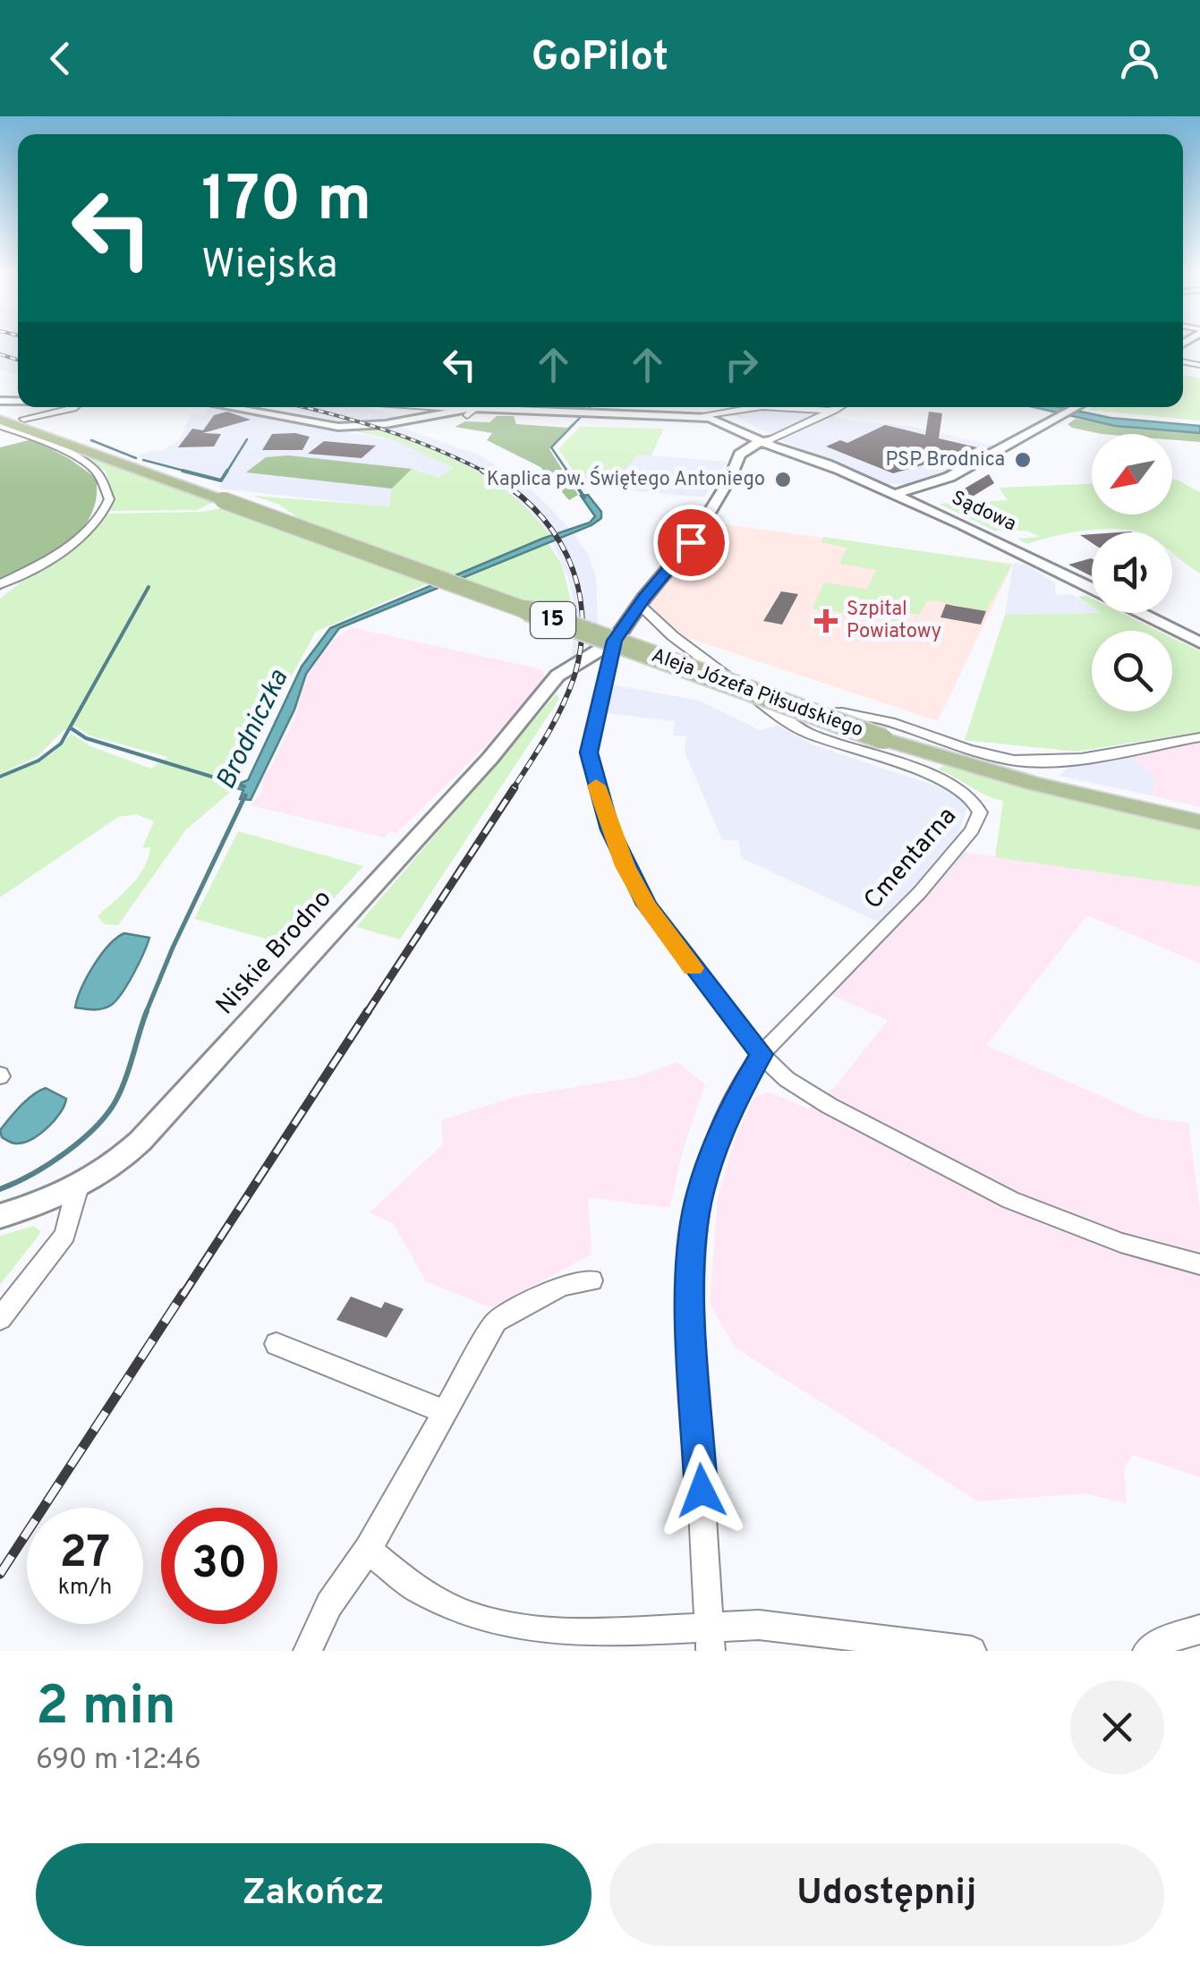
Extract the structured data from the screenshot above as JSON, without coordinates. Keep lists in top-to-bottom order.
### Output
{
  "streets": {
    "main road": ["15", "Aleja Józefa Piłsudskiego"],
    "street": ["Sądowa", "Cmentarna", "Niskie Brodno"]
  },
  "water": ["Brodniczka"],
  "places": {
    "other": ["PSP Brodnica", "Kaplica pw. Świętego Antoniego"],
    "health": ["Szpital Powiatowy"]
  },
  "north": "bottom left",
  "page": {
    "header": "GoPilot",
    "turn": ["170 m", "Wiejska"],
    "speed": "27 km/h",
    "limit": "30",
    "heading": ["2 min", "690 m · 12:46"],
    "buttons": ["Zakończ", "Udostępnij"]
  }
}
